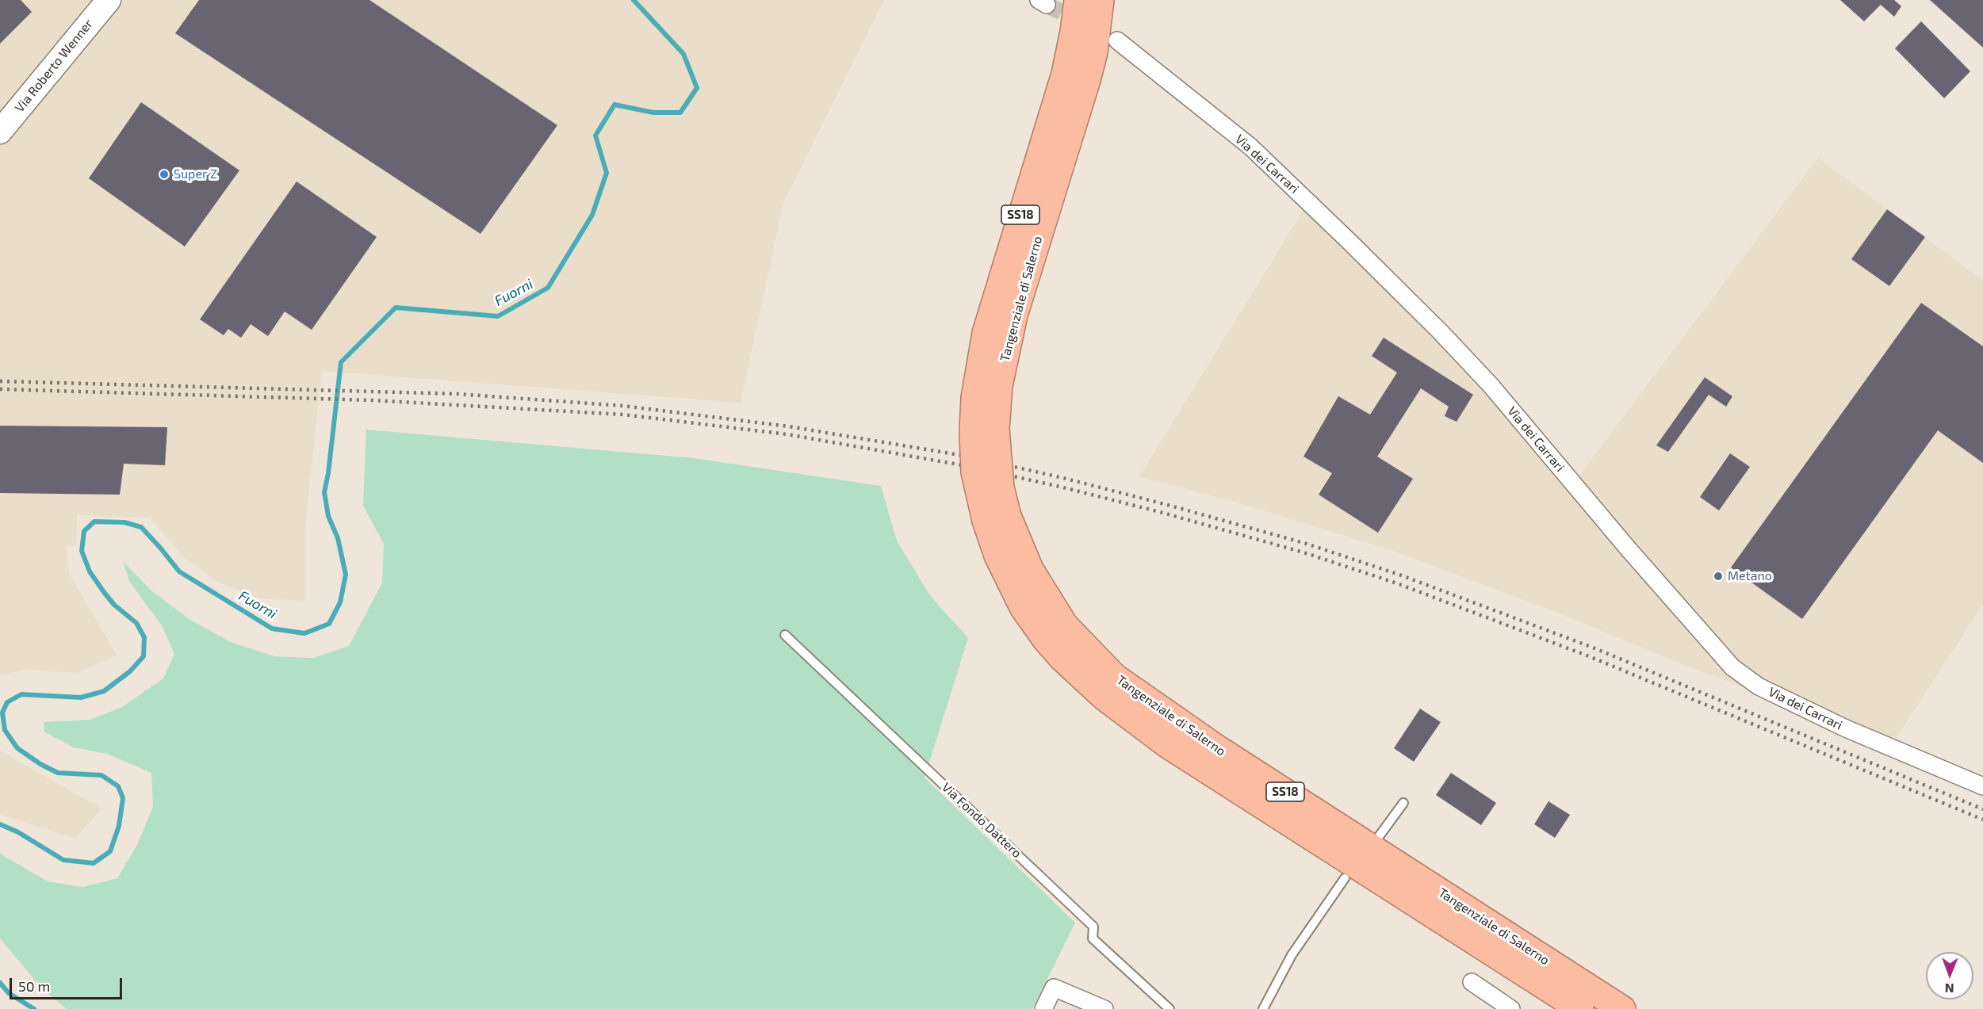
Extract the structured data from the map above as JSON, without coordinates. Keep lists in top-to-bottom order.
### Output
{
  "streets": {
    "highway": ["SS18", "Tangenziale di Salerno"],
    "main road": ["Via Roberto Wenner"],
    "street": ["Via dei Carrari"],
    "lane": ["Via Fondo Dattero"]
  },
  "water": ["Fuorni"],
  "places": ["Super Z", "Metano"],
  "scale_bar": "50 m",
  "north": "bottom"
}
